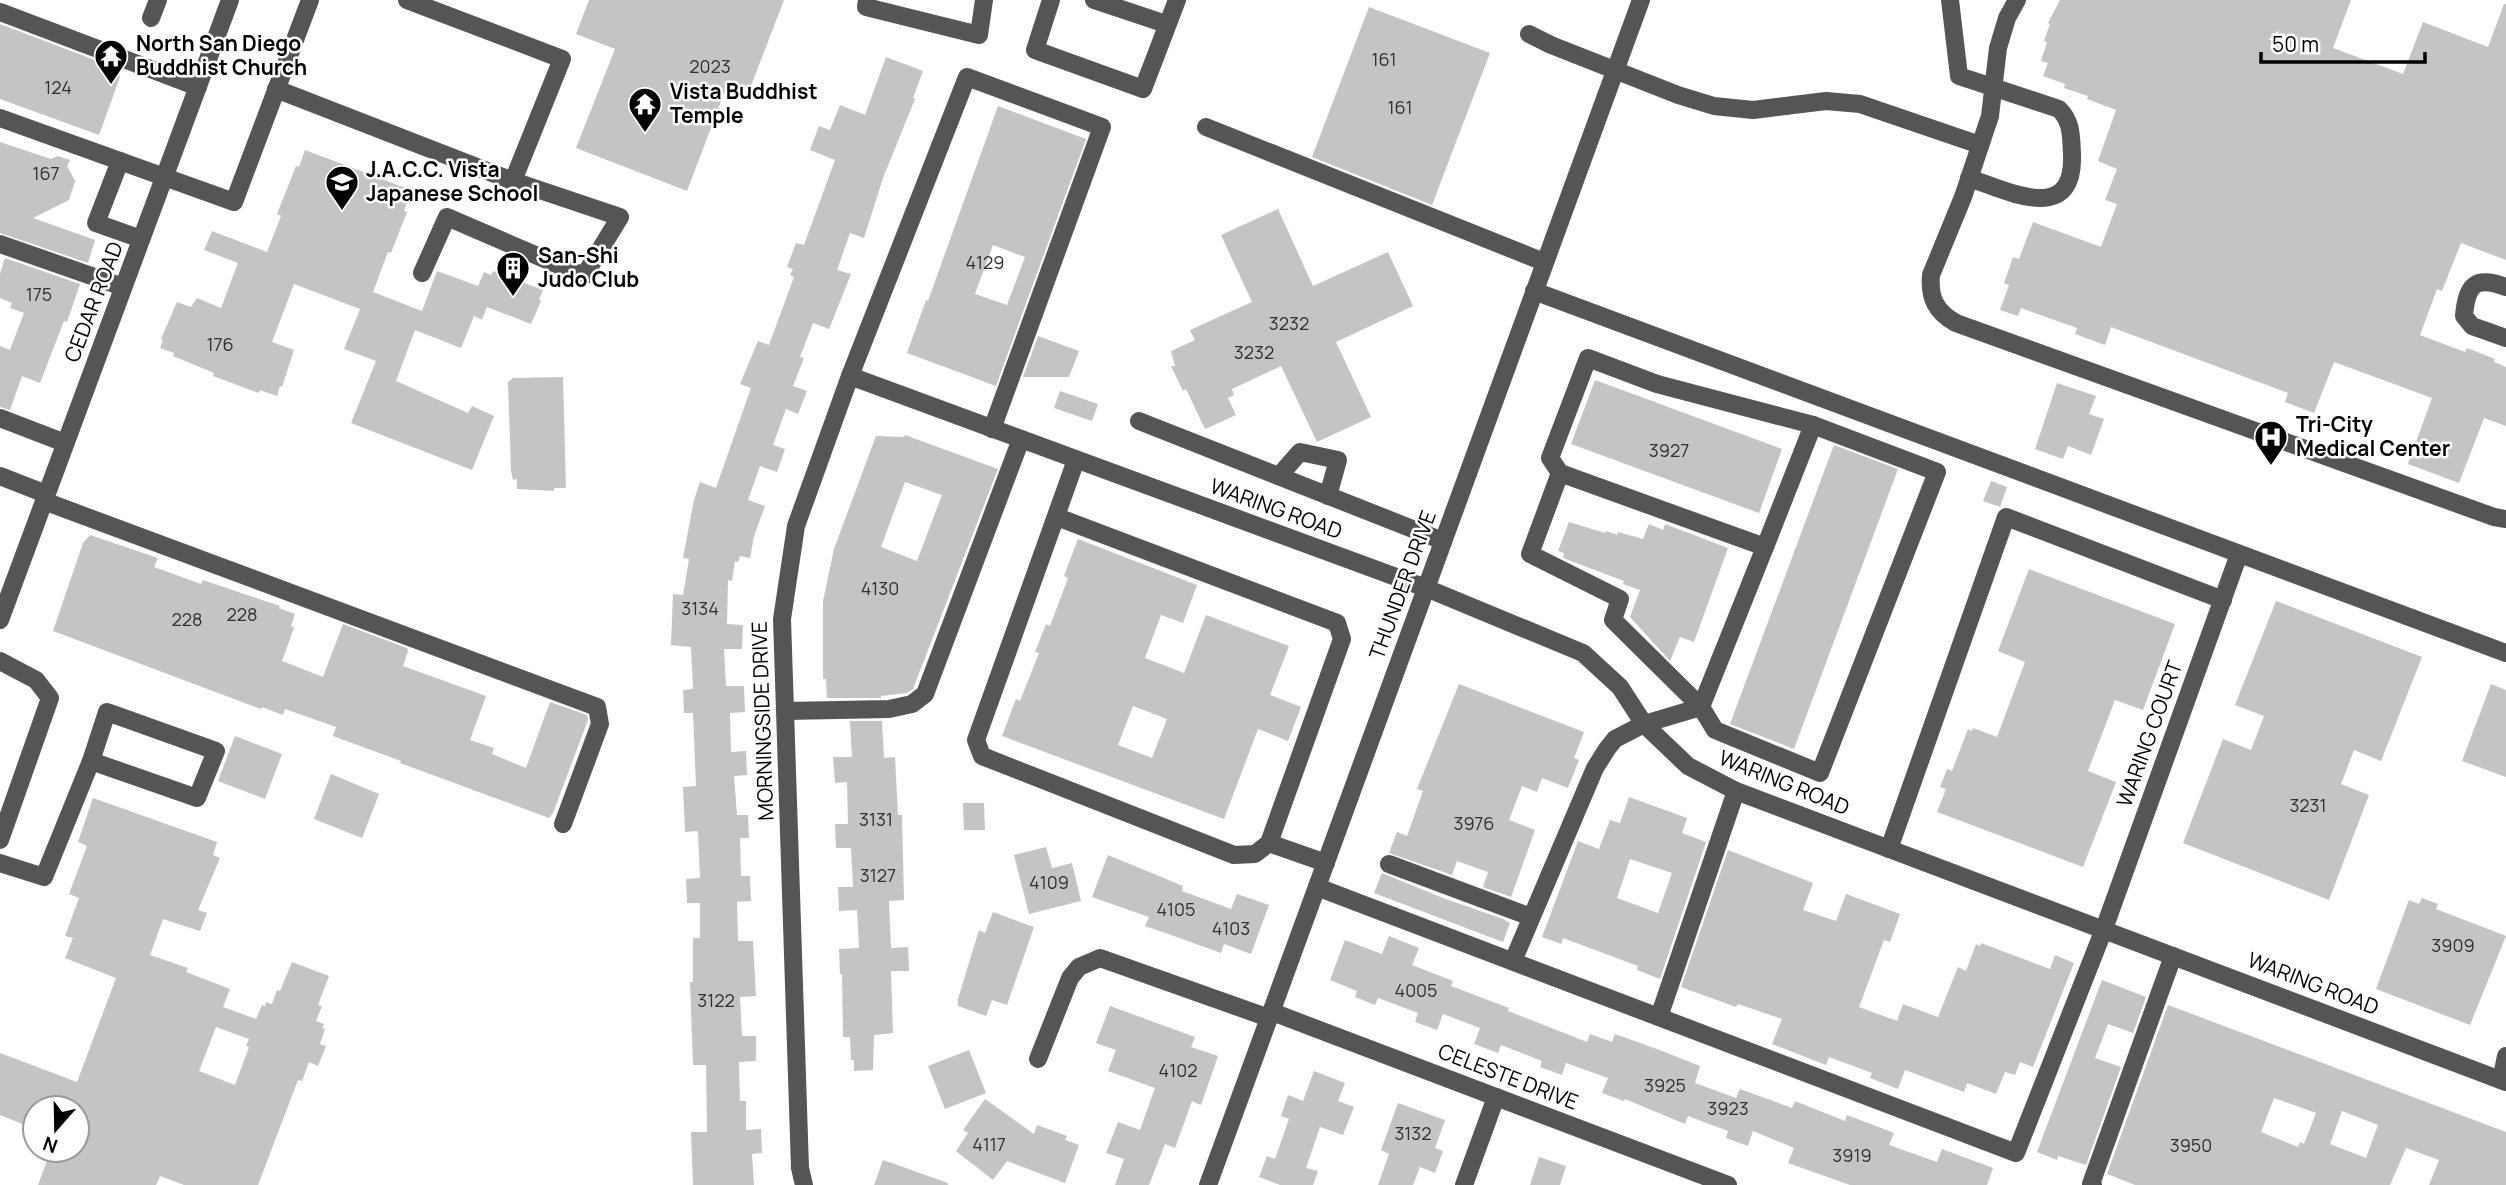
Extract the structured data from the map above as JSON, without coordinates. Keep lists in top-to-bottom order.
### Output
{
  "streets": {
    "street": [
      "CEDAR ROAD",
      "WARING ROAD",
      "THUNDER DRIVE",
      "MORNINGSIDE DRIVE",
      "WARING COURT",
      "CELESTE DRIVE"
    ]
  },
  "crossings": [
    ["WARING ROAD", "THUNDER DRIVE"],
    ["WARING ROAD", "MORNINGSIDE DRIVE"],
    ["WARING ROAD", "WARING COURT"],
    ["THUNDER DRIVE", "CELESTE DRIVE"]
  ],
  "places": {
    "temple": ["North San Diego Buddhist Church", "Vista Buddhist Temple"],
    "school or university": ["J.A.C.C. Vista Japanese School"],
    "building": ["San-Shi Judo Club"],
    "hospital": ["Tri-City Medical Center"]
  },
  "house_numbers": [
    "161",
    "2023",
    "124",
    "161",
    "167",
    "4129",
    "175",
    "3232",
    "176",
    "3232",
    "3927",
    "4130",
    "3134",
    "228",
    "228",
    "3231",
    "3131",
    "3976",
    "3127",
    "4109",
    "4105",
    "4103",
    "3909",
    "4005",
    "3122",
    "4102",
    "3925",
    "3923",
    "3132",
    "4117",
    "3950",
    "3919"
  ],
  "scale_bar": "50 m",
  "north": "bottom"
}
